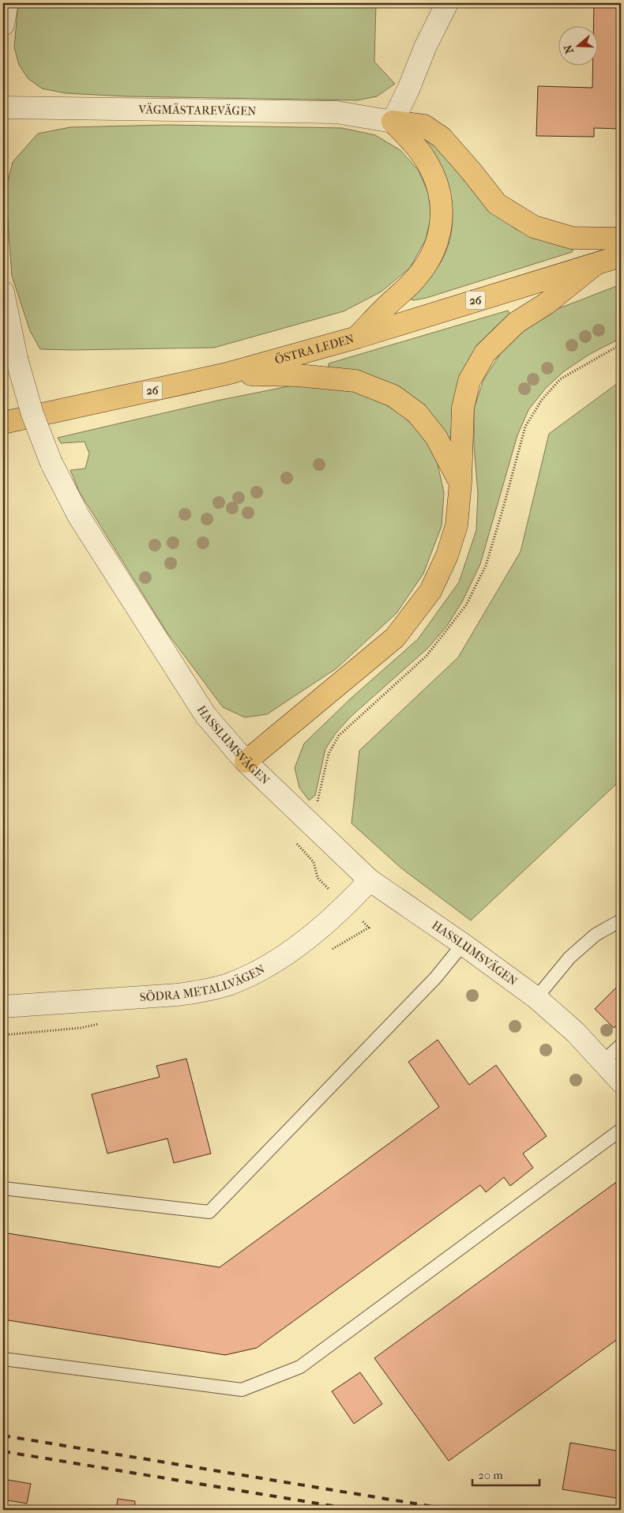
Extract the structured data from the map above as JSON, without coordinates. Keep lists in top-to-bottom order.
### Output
{
  "streets": {
    "highway": ["26", "ÖSTRA LEDEN"],
    "street": ["VÄGMÄSTAREVÄGEN", "HASSLUMSVÄGEN", "SÖDRA METALLVÄGEN"]
  },
  "crossings": [
    ["HASSLUMSVÄGEN", "SÖDRA METALLVÄGEN"]
  ],
  "scale_bar": "20 m",
  "north": "left"
}
